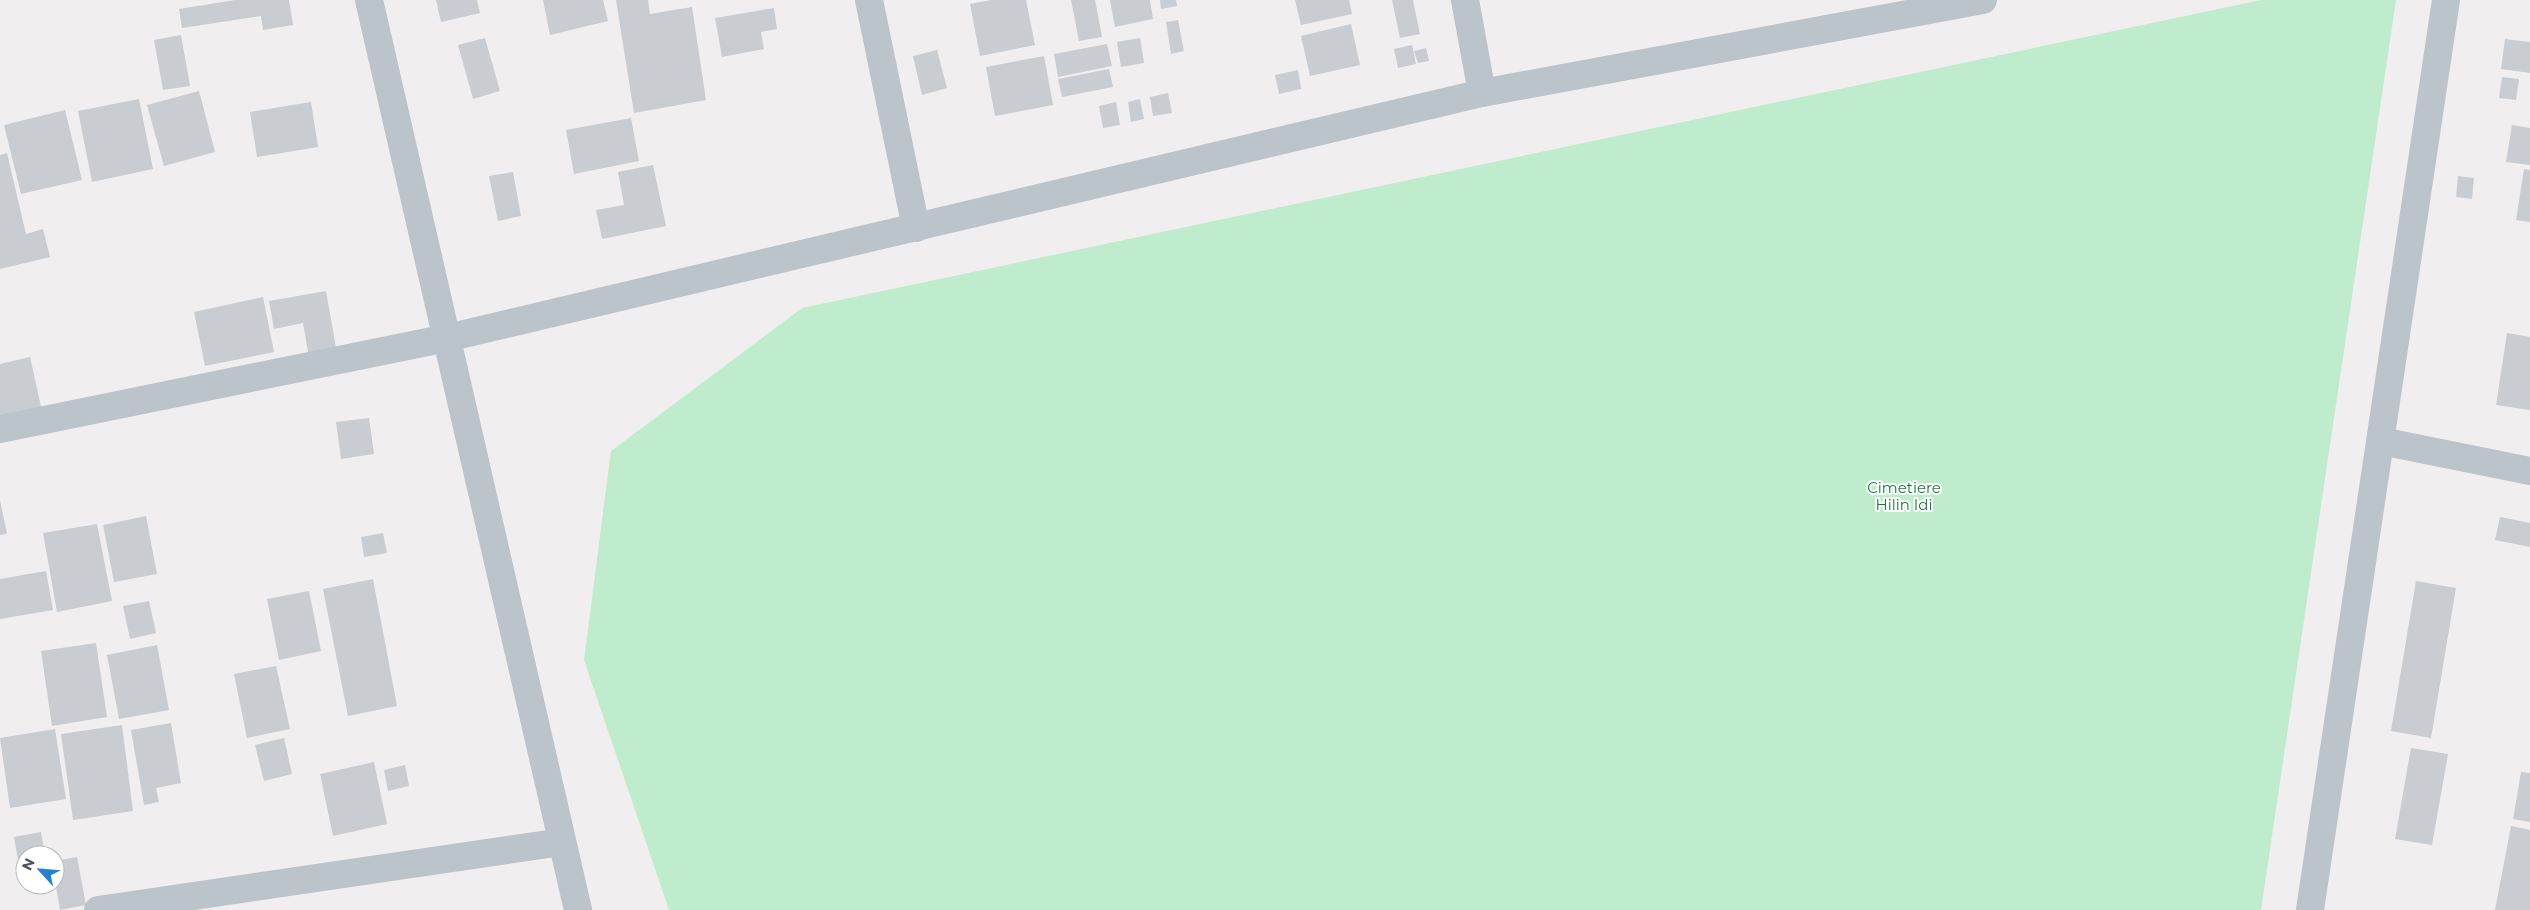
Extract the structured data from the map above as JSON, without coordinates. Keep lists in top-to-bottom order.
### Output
{
  "parks": ["Cimetiere Hilin Idi"],
  "north": "top left"
}
